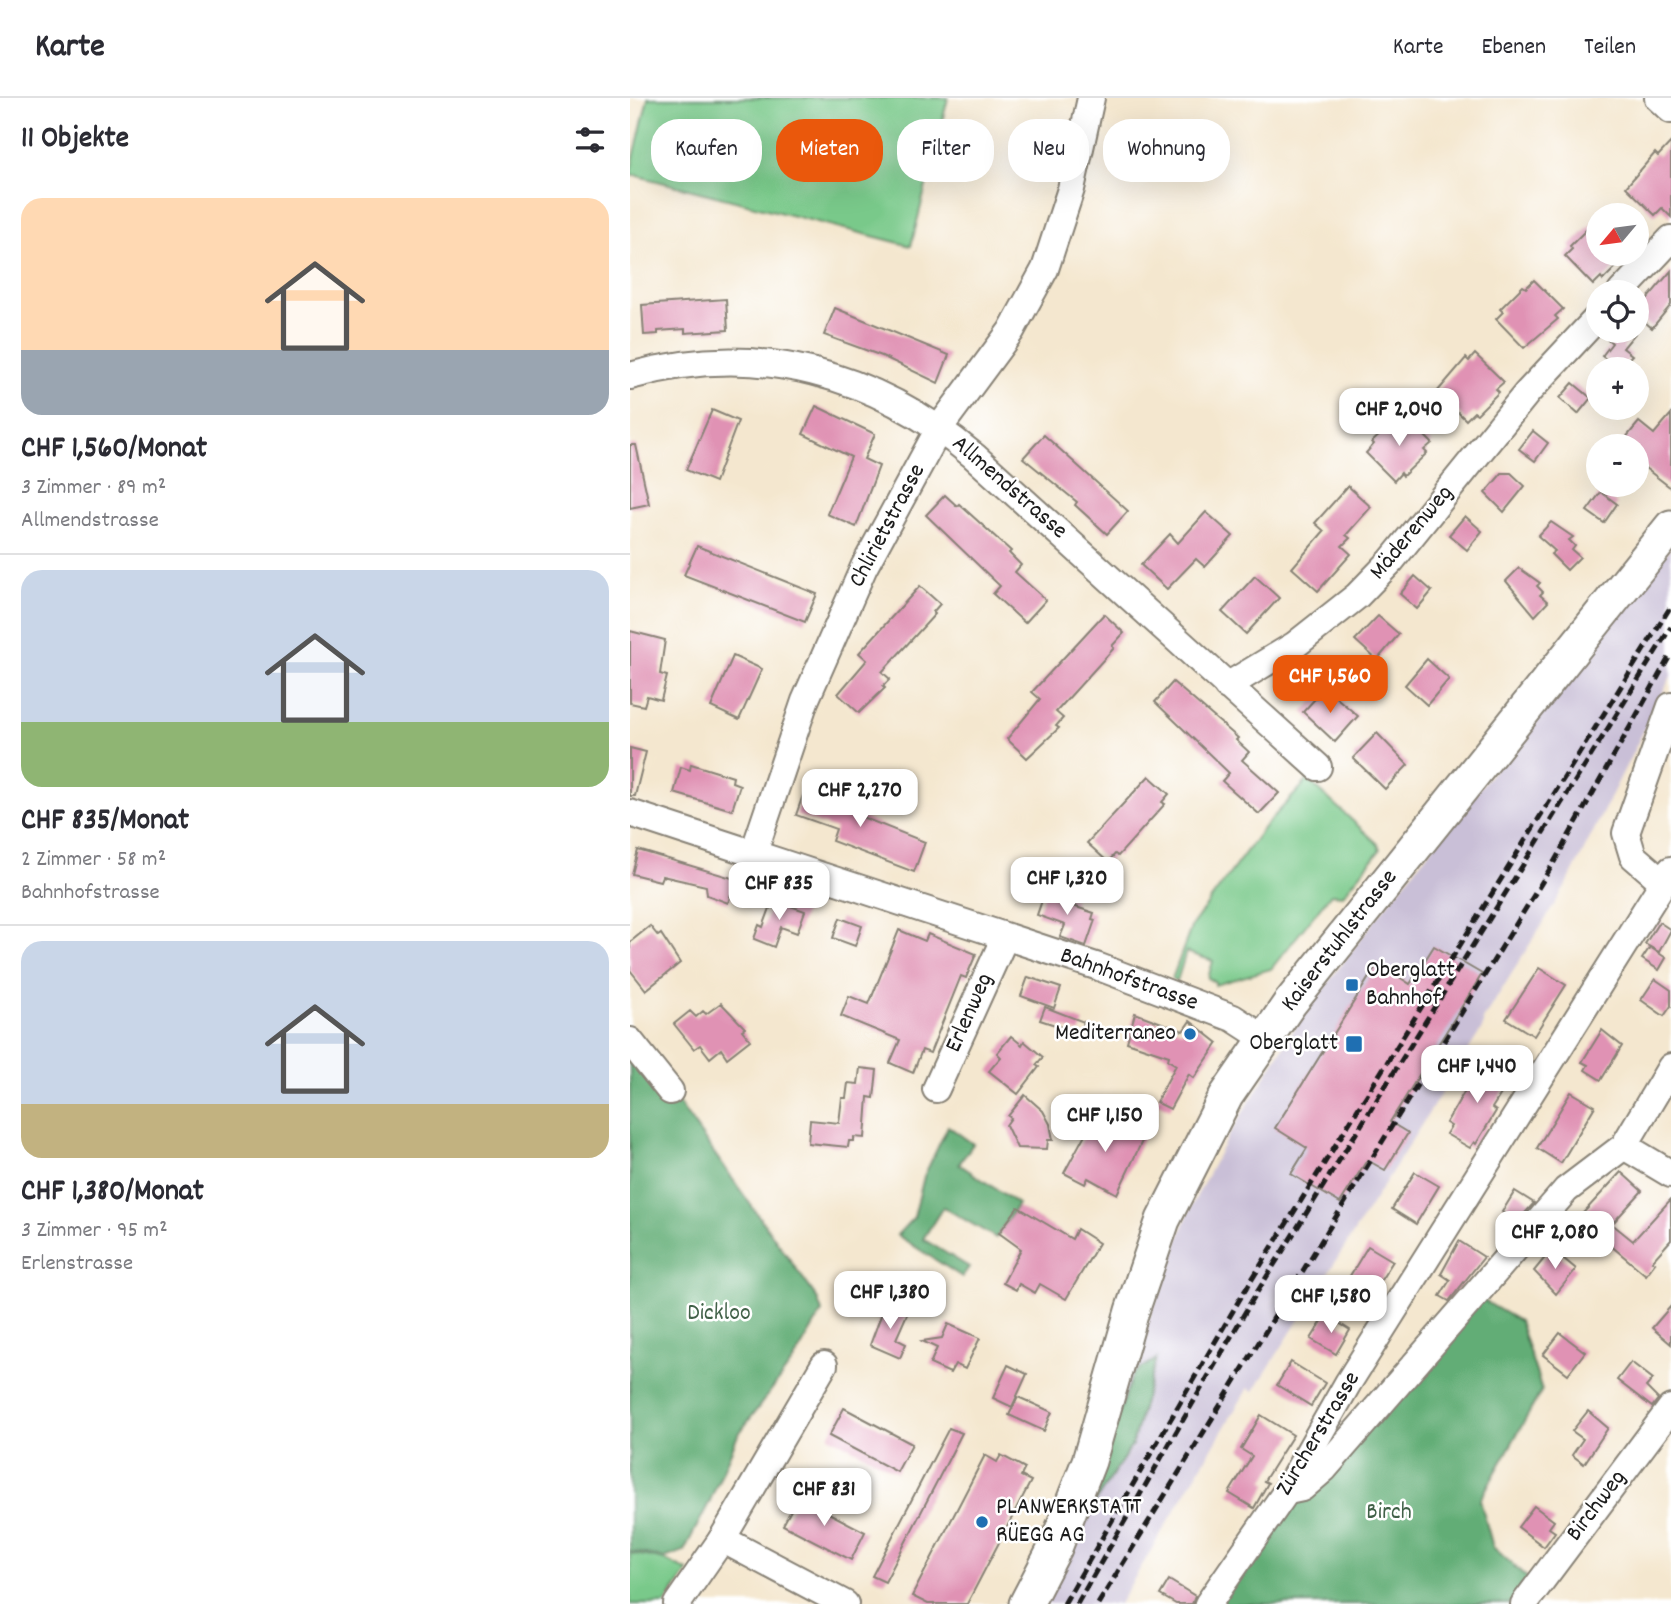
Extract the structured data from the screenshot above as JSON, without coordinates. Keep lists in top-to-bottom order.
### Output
{
  "streets": {
    "main road": ["Kaiserstuhlstrasse"],
    "street": [
      "Allmendstrasse",
      "Chlirietstrasse",
      "Mäderenweg",
      "Bahnhofstrasse",
      "Erlenweg",
      "Zürcherstrasse",
      "Birchweg"
    ]
  },
  "crossings": [
    ["Allmendstrasse", "Chlirietstrasse"],
    ["Allmendstrasse", "Mäderenweg"],
    ["Chlirietstrasse", "Bahnhofstrasse"],
    ["Kaiserstuhlstrasse", "Bahnhofstrasse"],
    ["Bahnhofstrasse", "Erlenweg"]
  ],
  "parks": ["Dickloo", "Birch"],
  "places": {
    "transit": ["Oberglatt Bahnhof", "Oberglatt"],
    "other": ["Mediterraneo", "PLANWERKSTATT RÜEGG AG"]
  },
  "north": "bottom left",
  "page": {
    "header": "Karte",
    "nav": ["Karte", "Ebenen", "Teilen"],
    "heading": "11 Objekte",
    "chip": [
      "Kaufen",
      "Mieten",
      "Filter",
      "Neu",
      "Wohnung"
    ],
    "list": [
      {
        "name": "CHF 1,560/Monat",
        "note": "3 Zimmer · 89 m² · Allmendstrasse"
      },
      {
        "name": "CHF 835/Monat",
        "note": "2 Zimmer · 58 m² · Bahnhofstrasse"
      },
      {
        "name": "CHF 1,380/Monat",
        "note": "3 Zimmer · 95 m² · Erlenstrasse"
      }
    ],
    "map_buttons": ["+", "−"],
    "price": [
      "CHF 2,040",
      "CHF 1,560",
      "CHF 2,270",
      "CHF 1,320",
      "CHF 835",
      "CHF 1,440",
      "CHF 1,150",
      "CHF 2,080",
      "CHF 1,380",
      "CHF 1,580",
      "CHF 831"
    ]
  }
}
